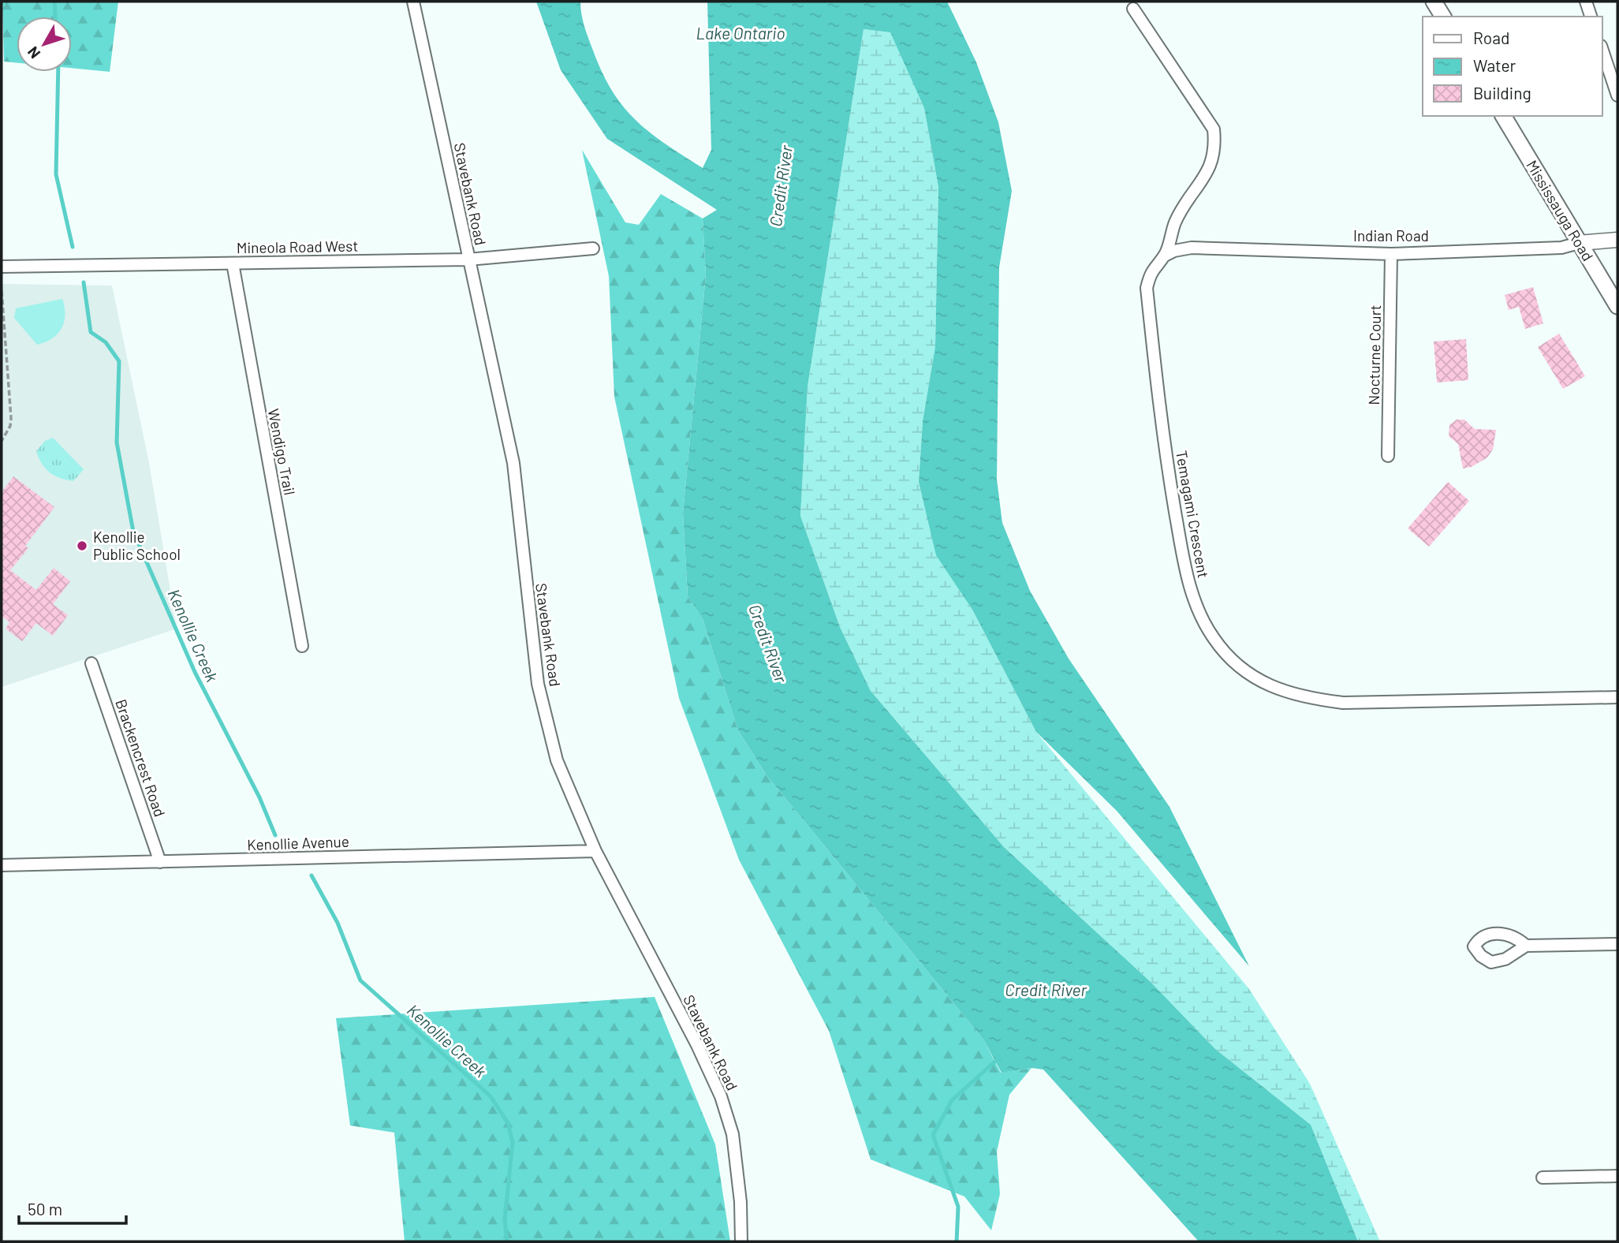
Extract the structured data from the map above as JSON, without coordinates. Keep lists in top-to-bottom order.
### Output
{
  "streets": {
    "main road": ["Mississauga Road"],
    "street": [
      "Stavebank Road",
      "Indian Road",
      "Mineola Road West",
      "Nocturne Court",
      "Wendigo Trail",
      "Temagami Crescent",
      "Brackencrest Road",
      "Kenollie Avenue"
    ]
  },
  "crossings": [
    ["Stavebank Road", "Mineola Road West"],
    ["Stavebank Road", "Kenollie Avenue"],
    ["Mississauga Road", "Indian Road"],
    ["Indian Road", "Nocturne Court"],
    ["Indian Road", "Temagami Crescent"],
    ["Mineola Road West", "Wendigo Trail"],
    ["Brackencrest Road", "Kenollie Avenue"]
  ],
  "water": ["Lake Ontario", "Credit River", "Kenollie Creek"],
  "places": ["Kenollie Public School"],
  "legend": ["Road", "Water", "Building"],
  "scale_bar": "50 m",
  "north": "bottom left"
}
